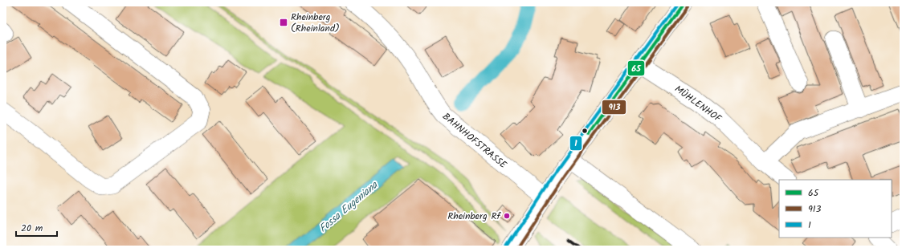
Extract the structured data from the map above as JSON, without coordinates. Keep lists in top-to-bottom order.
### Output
{
  "streets": {
    "street": ["MÜHLENHOF", "BAHNHOFSTRASSE"]
  },
  "water": ["Fossa Eugeniana"],
  "places": {
    "transit": ["Rheinberg (Rheinland)"],
    "other": ["Rheinberg Rf"]
  },
  "lines": ["transit line 65", "transit line 1", "transit line 913"],
  "legend": ["65", "913", "1"],
  "scale_bar": "20 m"
}
